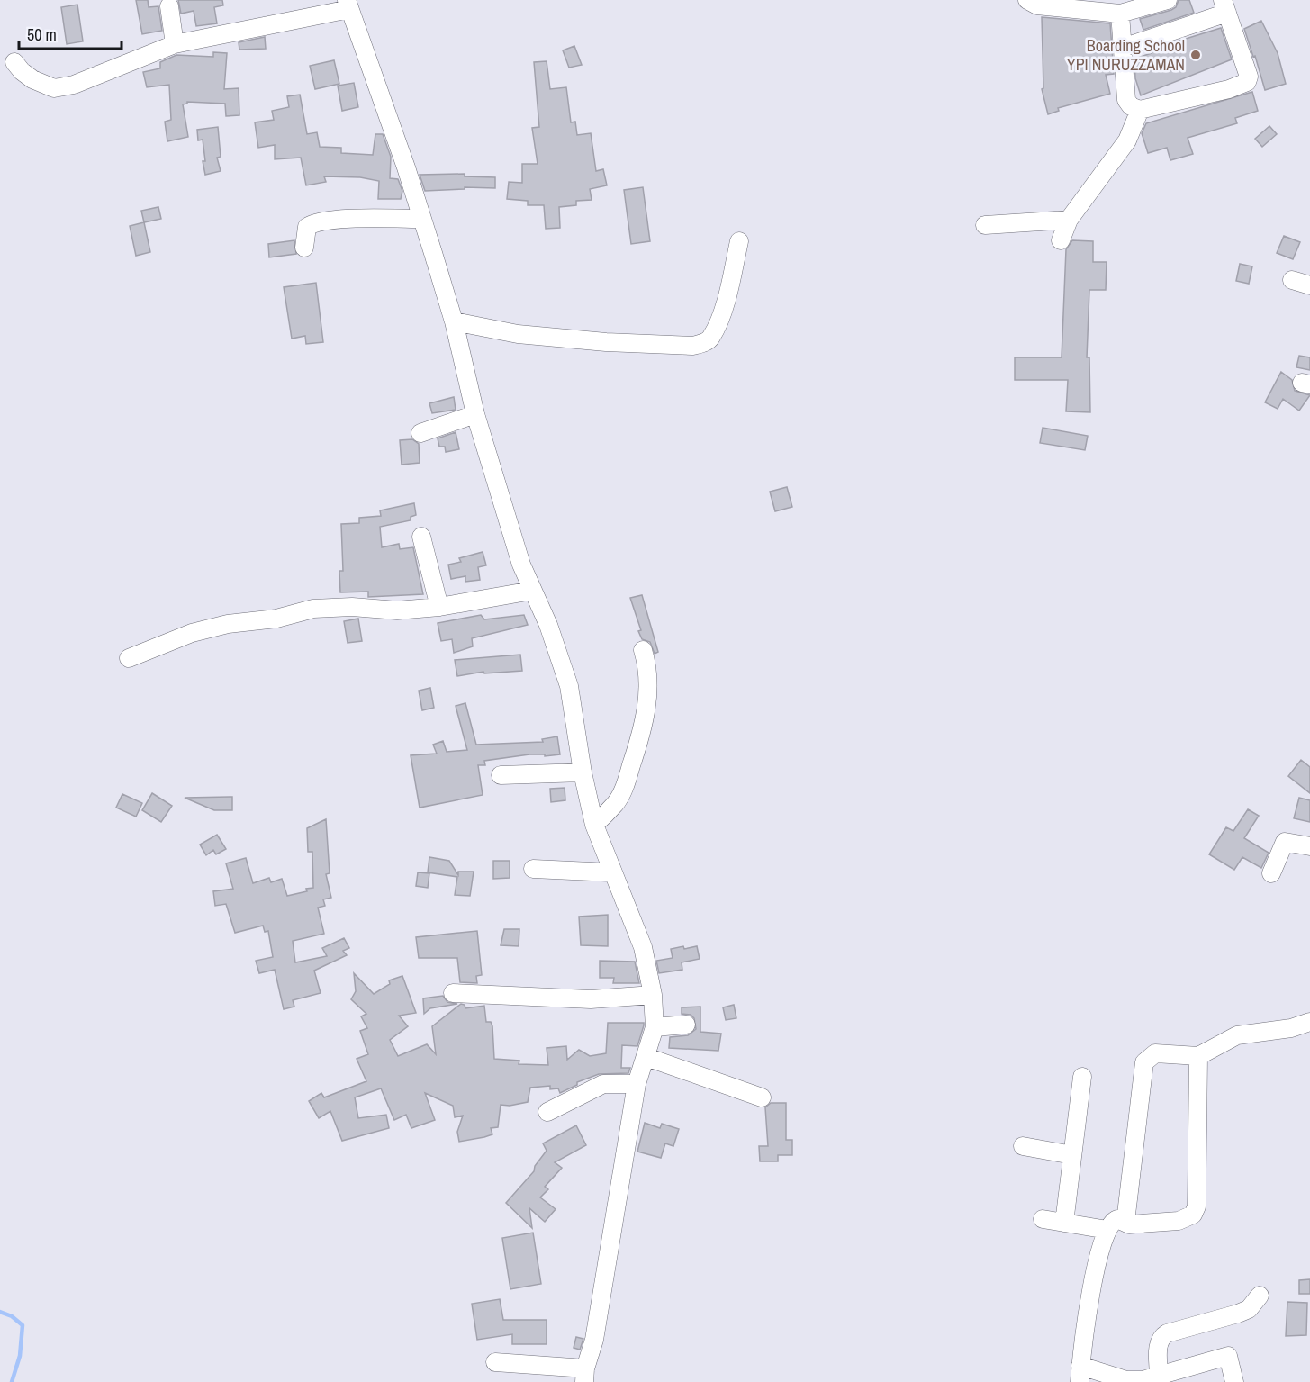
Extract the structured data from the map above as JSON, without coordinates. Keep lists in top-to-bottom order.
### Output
{
  "places": ["Boarding School YPI NURUZZAMAN"],
  "scale_bar": "50 m"
}
